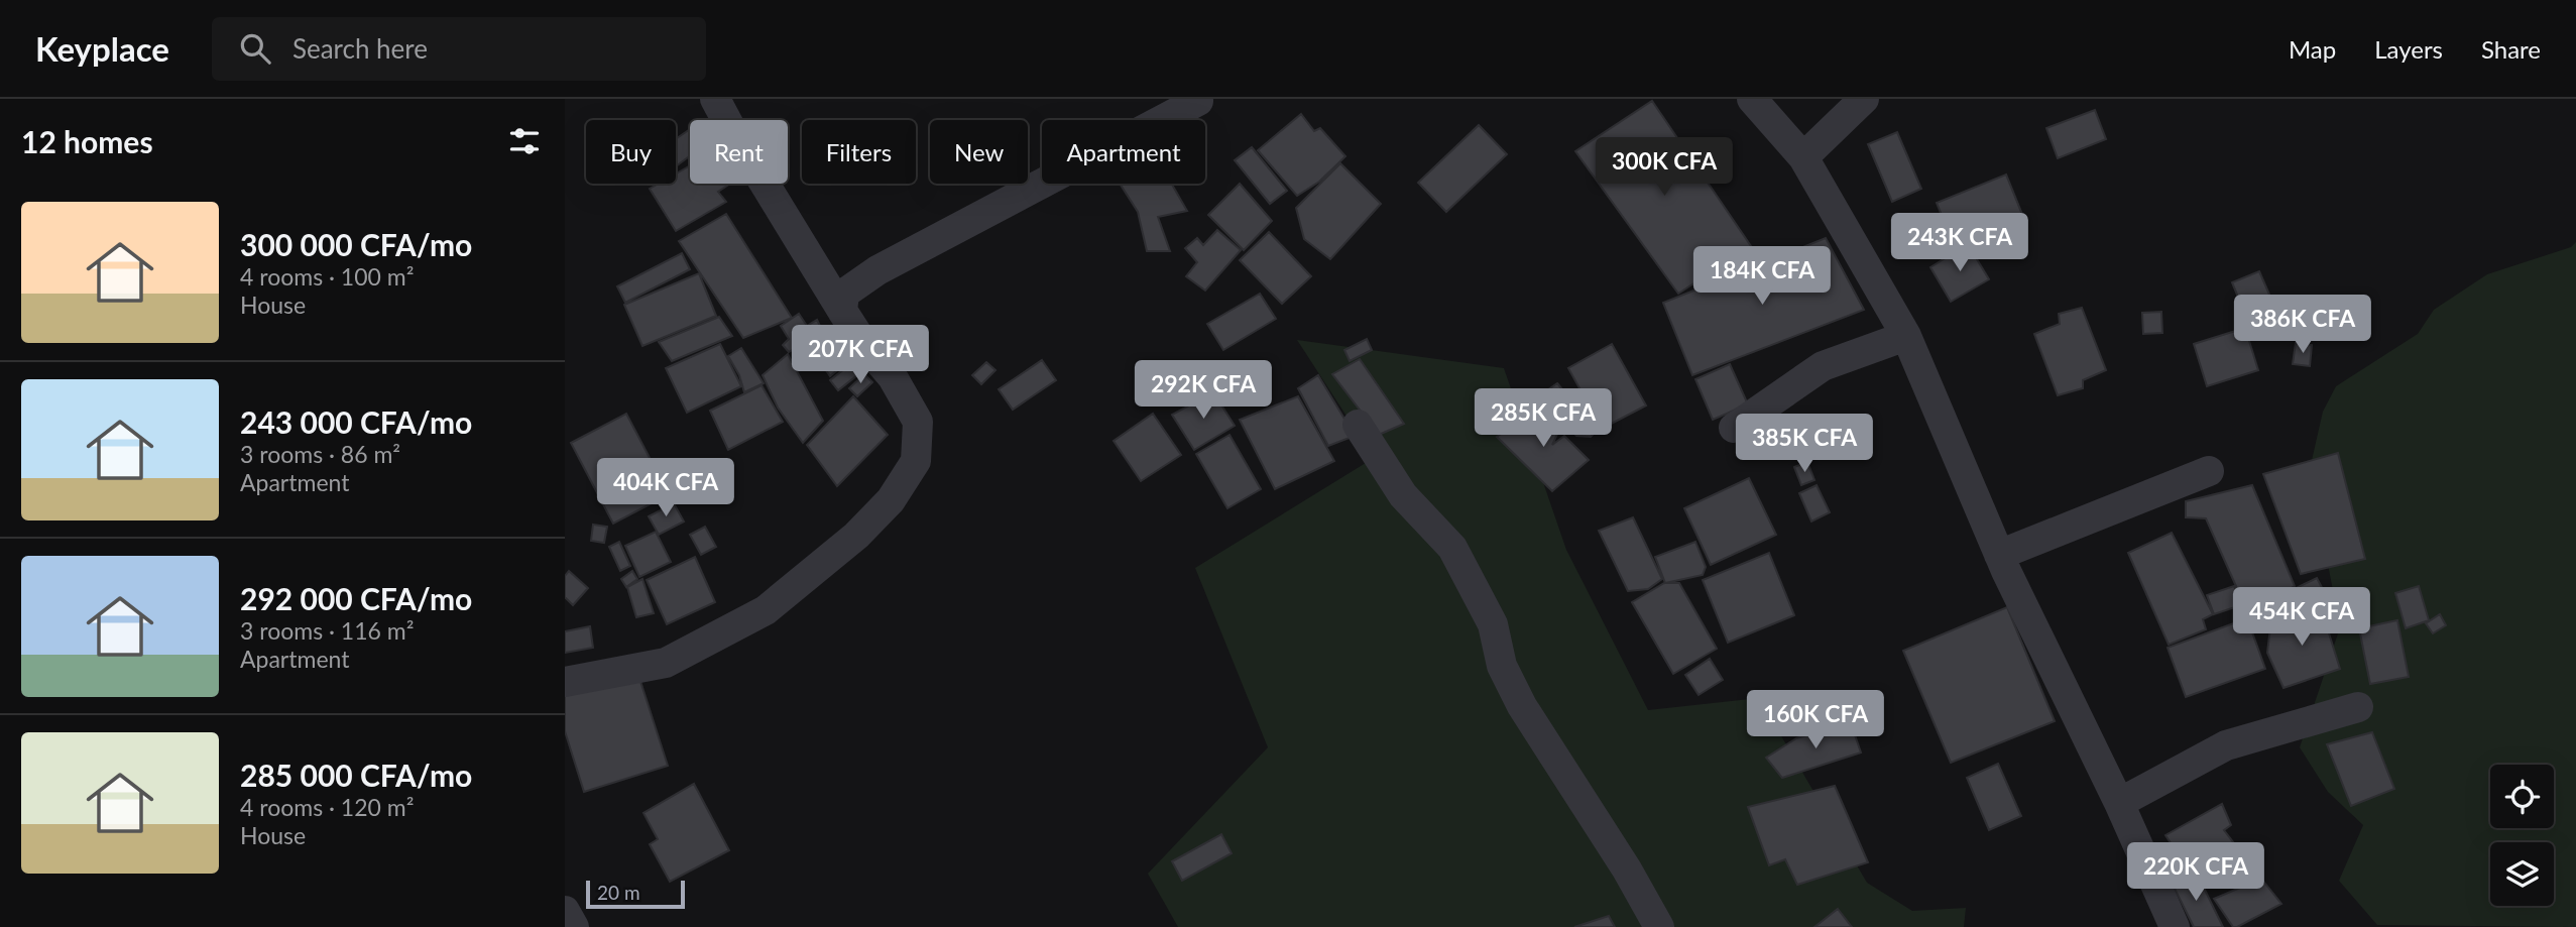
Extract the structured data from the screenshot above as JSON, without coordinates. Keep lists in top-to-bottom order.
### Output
{
  "scale_bar": "20 m",
  "page": {
    "header": "Keyplace",
    "search": "Search here",
    "nav": ["Map", "Layers", "Share"],
    "heading": "12 homes",
    "chip": [
      "Buy",
      "Rent",
      "Filters",
      "New",
      "Apartment"
    ],
    "price": [
      "300K CFA",
      "243K CFA",
      "184K CFA",
      "386K CFA",
      "207K CFA",
      "292K CFA",
      "285K CFA",
      "385K CFA",
      "404K CFA",
      "454K CFA",
      "160K CFA",
      "220K CFA"
    ],
    "list": [
      {
        "name": "300 000 CFA/mo",
        "note": "4 rooms · 100 m² · House"
      },
      {
        "name": "243 000 CFA/mo",
        "note": "3 rooms · 86 m² · Apartment"
      },
      {
        "name": "292 000 CFA/mo",
        "note": "3 rooms · 116 m² · Apartment"
      },
      {
        "name": "285 000 CFA/mo",
        "note": "4 rooms · 120 m² · House"
      }
    ],
    "scale": "20 m"
  }
}
